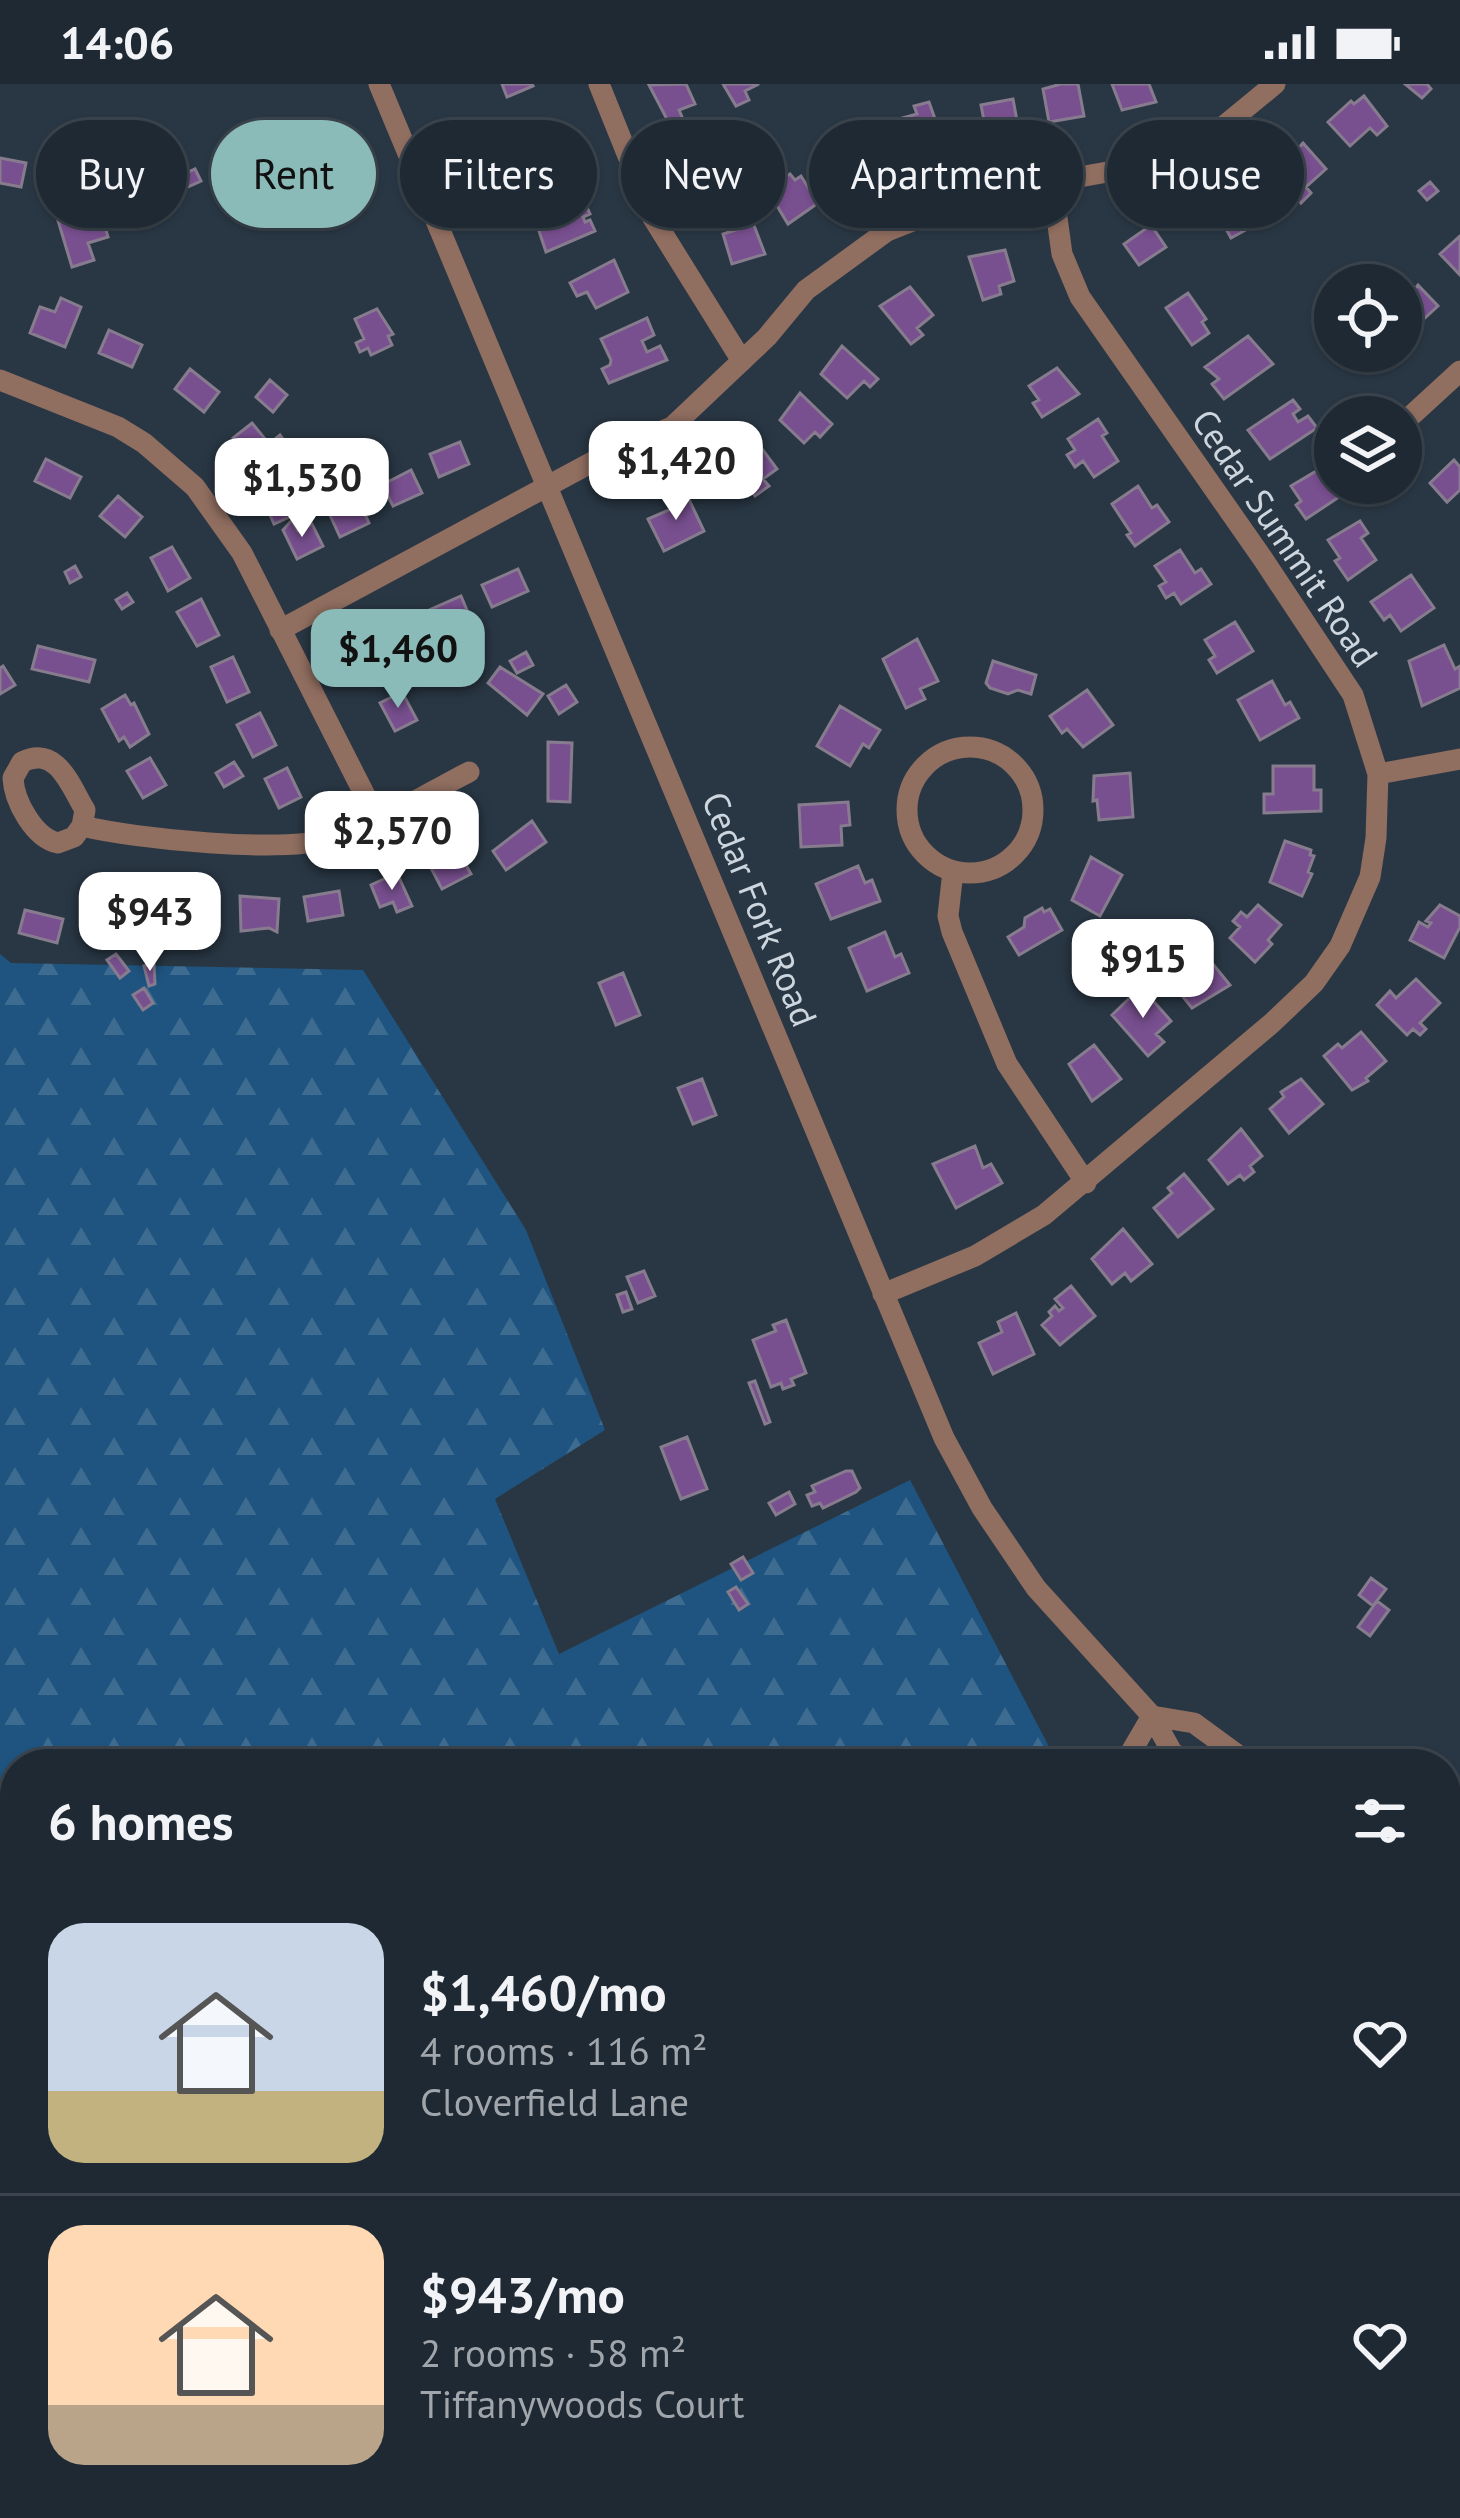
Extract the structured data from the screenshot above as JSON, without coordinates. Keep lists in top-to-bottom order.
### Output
{
  "streets": {
    "street": ["Cedar Summit Road", "Cedar Fork Road"]
  },
  "crossings": [
    ["Cedar Summit Road", "Cedar Fork Road"]
  ],
  "page": {
    "status": "14:06",
    "chip": [
      "Buy",
      "Rent",
      "Filters",
      "New",
      "Apartment",
      "House"
    ],
    "price": [
      "$1,420",
      "$1,530",
      "$1,460",
      "$2,570",
      "$943",
      "$915"
    ],
    "heading": "6 homes",
    "list": [
      {
        "name": "$1,460/mo",
        "note": "4 rooms · 116 m² · Cloverfield Lane"
      },
      {
        "name": "$943/mo",
        "note": "2 rooms · 58 m² · Tiffanywoods Court"
      }
    ]
  }
}
